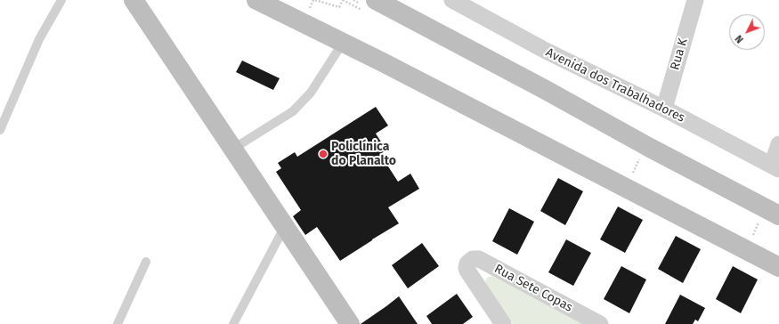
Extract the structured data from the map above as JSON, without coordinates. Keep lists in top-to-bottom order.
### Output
{
  "streets": {
    "street": ["Rua K", "Avenida dos Trabalhadores", "Rua Sete Copas"]
  },
  "crossings": [
    ["Rua K", "Avenida dos Trabalhadores"]
  ],
  "places": ["Policlínica do Planalto"],
  "north": "bottom left"
}
